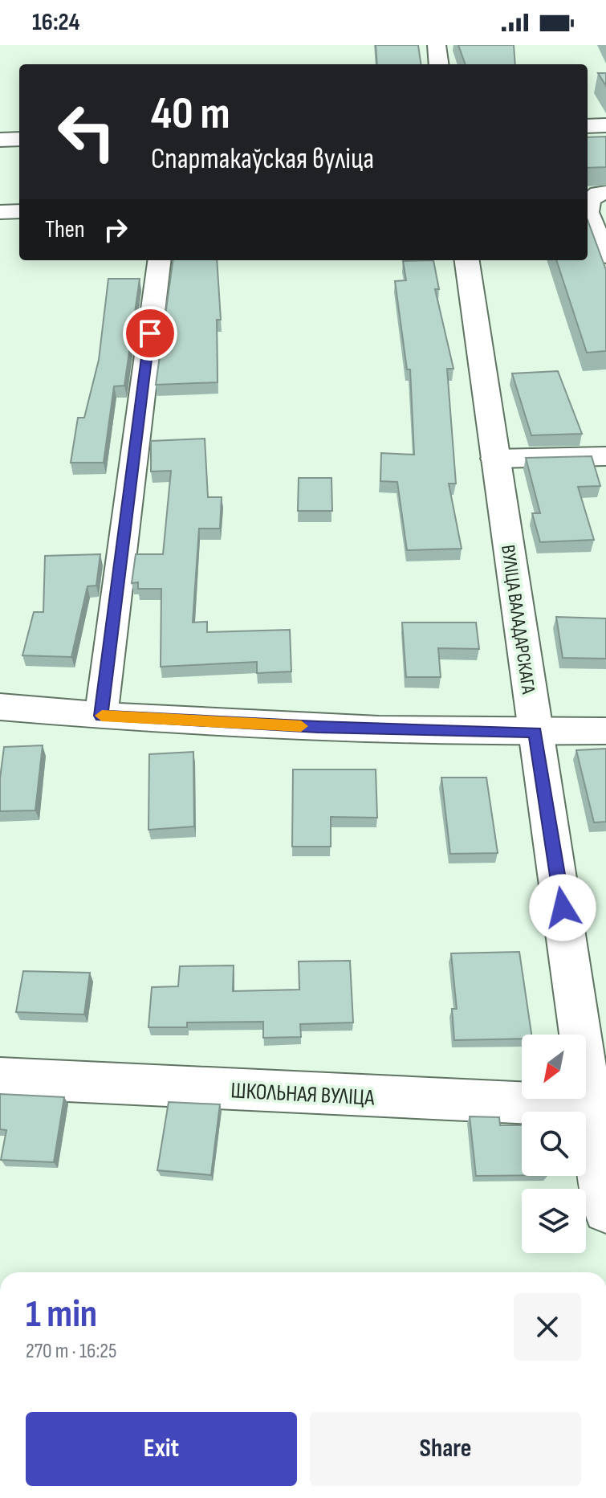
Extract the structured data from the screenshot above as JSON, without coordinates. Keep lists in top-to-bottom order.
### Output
{
  "streets": {
    "main road": ["ВУЛІЦА ВАЛАДАРСКАГА"],
    "street": ["ШКОЛЬНАЯ ВУЛІЦА"]
  },
  "crossings": [
    ["ВУЛІЦА ВАЛАДАРСКАГА", "ШКОЛЬНАЯ ВУЛІЦА"]
  ],
  "north": "bottom left",
  "page": {
    "status": "16:24",
    "turn": ["40 m", "Спартакаўская вуліца"],
    "then": "Then",
    "heading": ["1 min", "270 m · 16:25"],
    "buttons": ["Exit", "Share"]
  }
}
